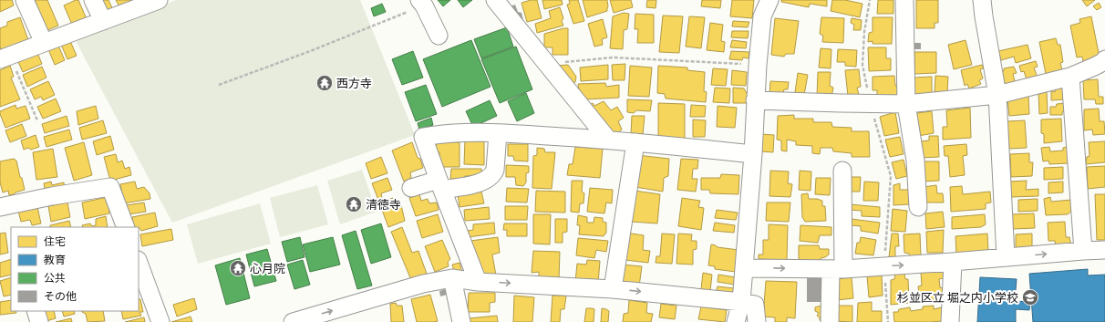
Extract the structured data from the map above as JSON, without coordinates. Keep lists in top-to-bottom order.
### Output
{
  "places": {
    "temple": ["西方寺", "清徳寺", "心月院"],
    "school or university": ["杉並区立 堀之内小学校"]
  },
  "legend": [
    "住宅",
    "教育",
    "公共",
    "その他"
  ]
}
